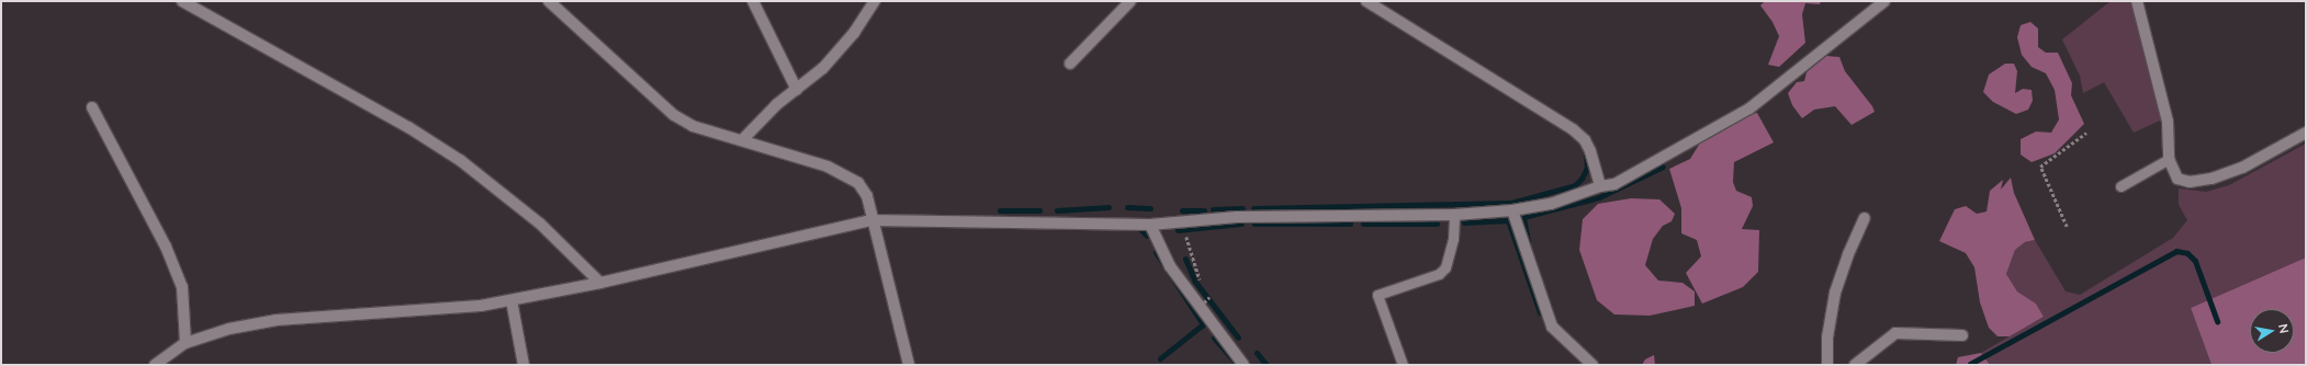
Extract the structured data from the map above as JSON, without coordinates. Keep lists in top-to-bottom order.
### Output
{
  "north": "right"
}
